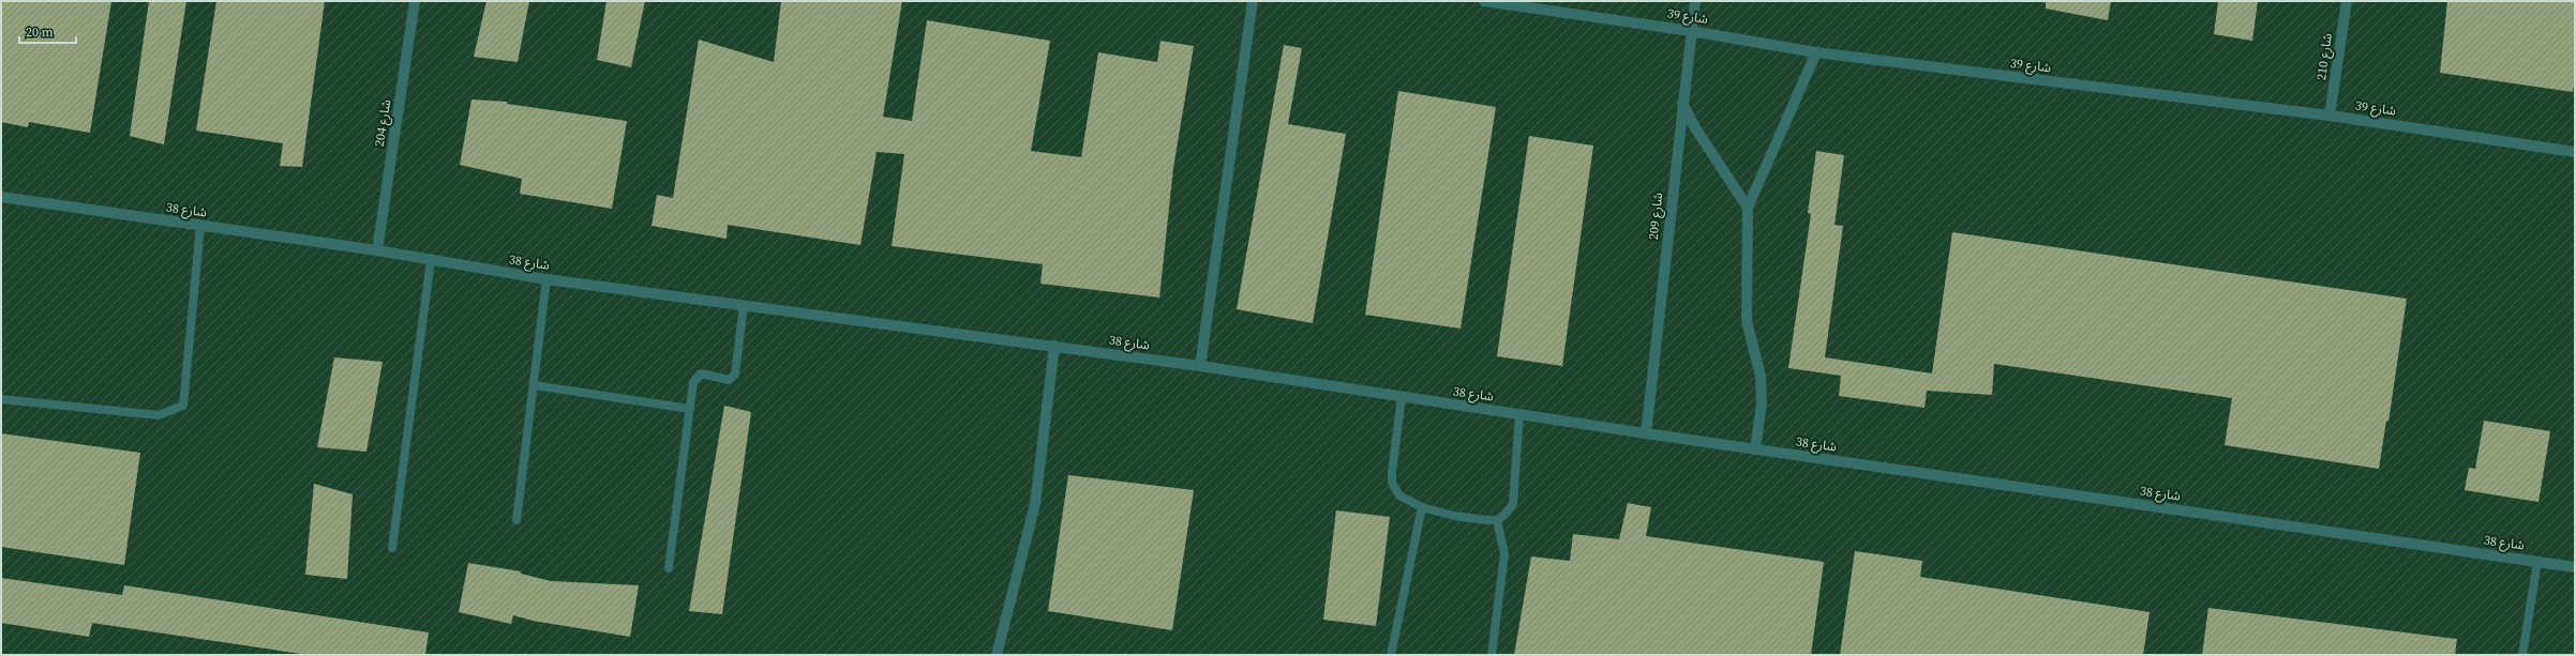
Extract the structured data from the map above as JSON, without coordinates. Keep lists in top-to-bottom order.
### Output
{
  "streets": {
    "street": [
      "شارع 39",
      "شارع 210",
      "شارع 204",
      "شارع 38",
      "شارع 209"
    ]
  },
  "crossings": [
    ["شارع 39", "شارع 210"],
    ["شارع 39", "شارع 209"],
    ["شارع 204", "شارع 38"],
    ["شارع 38", "شارع 209"]
  ],
  "scale_bar": "20 m"
}
